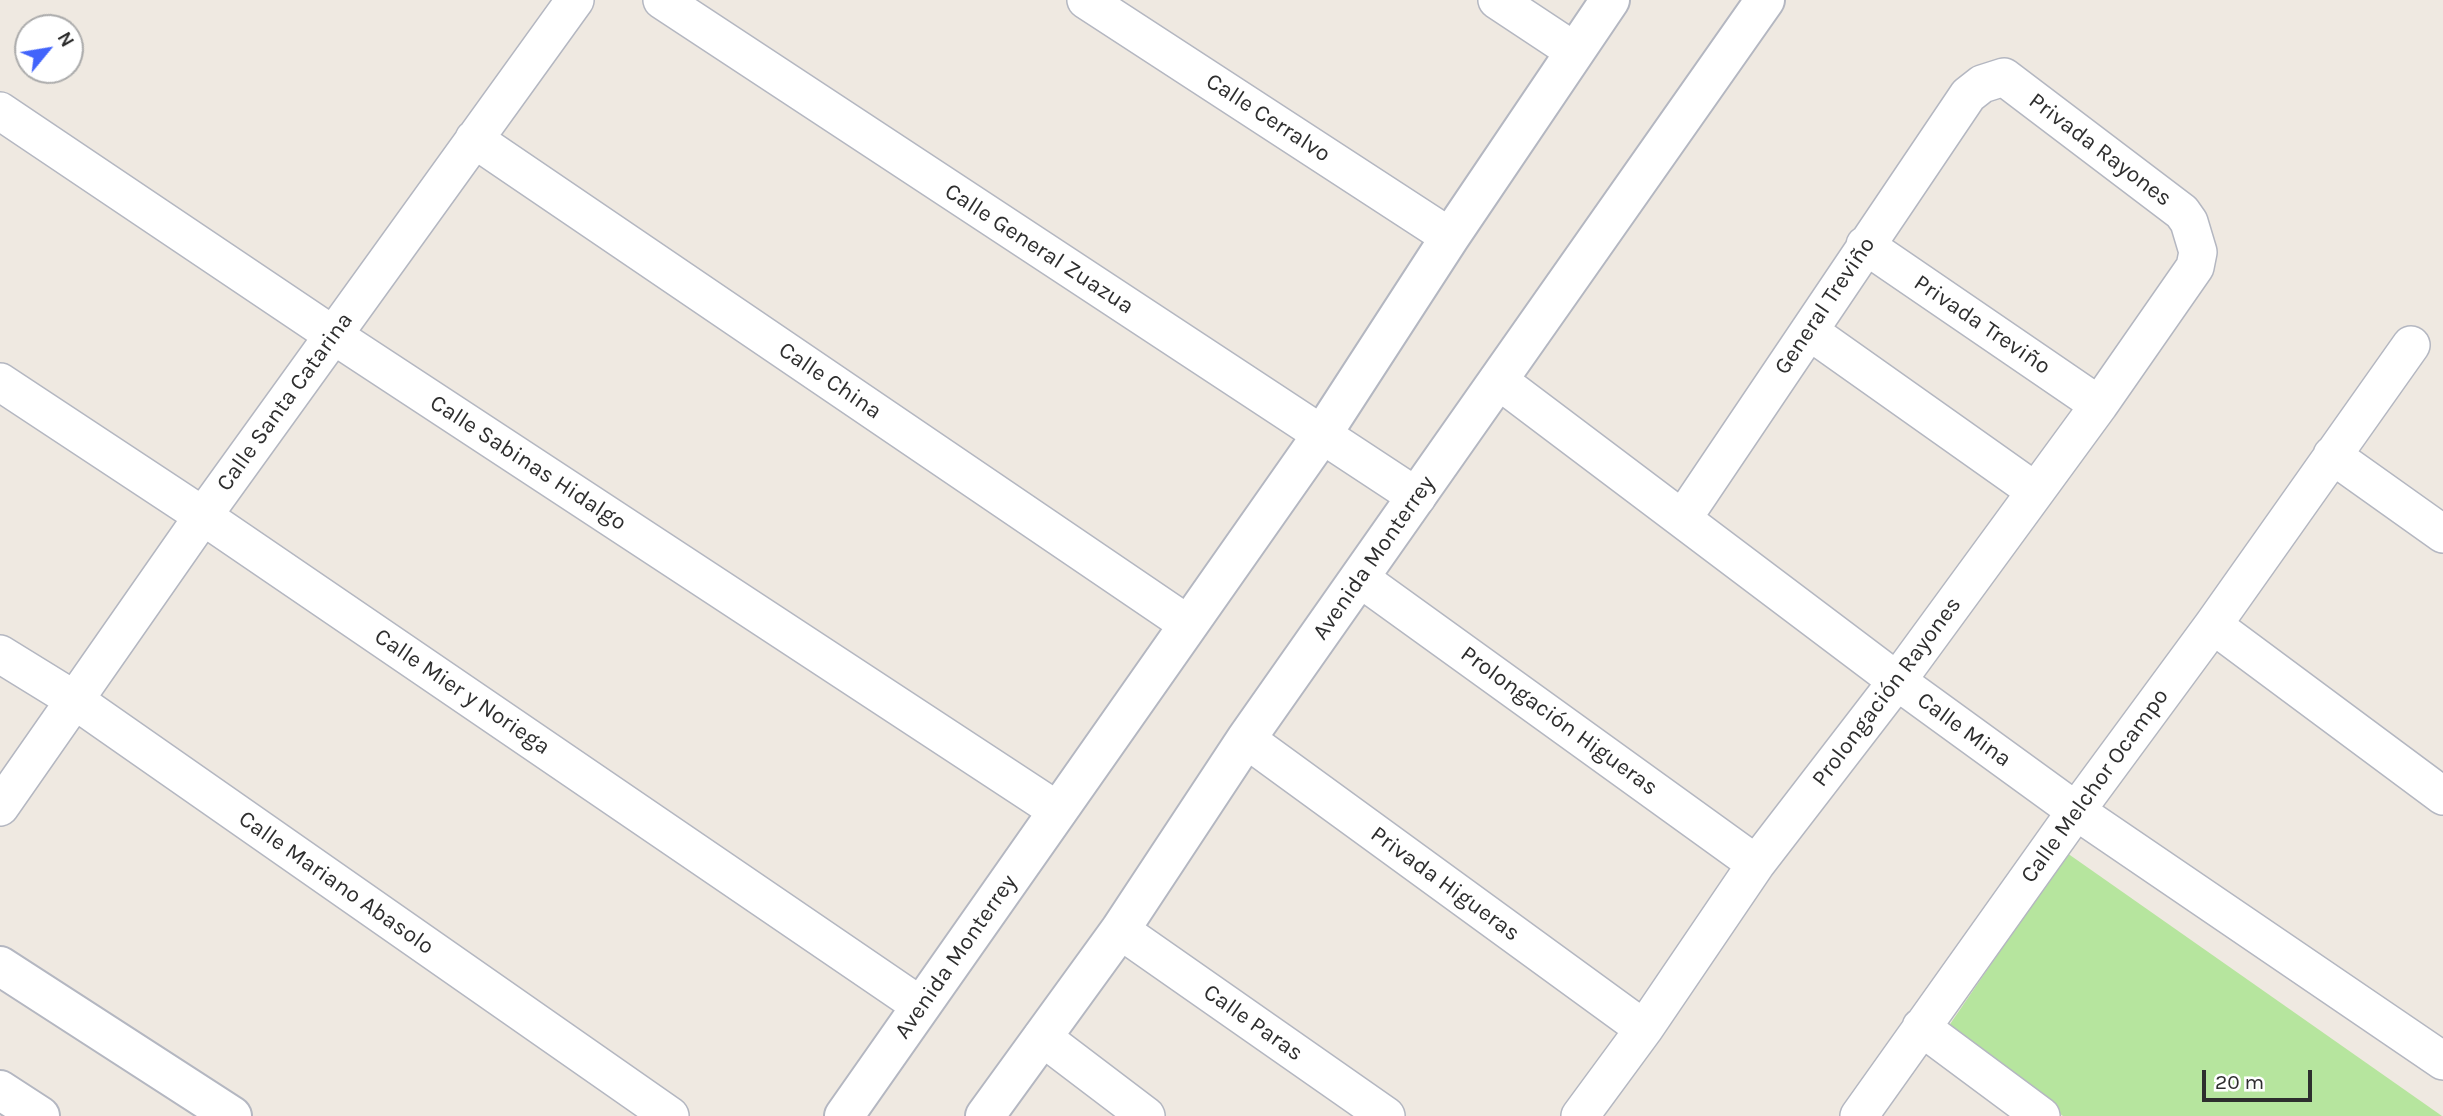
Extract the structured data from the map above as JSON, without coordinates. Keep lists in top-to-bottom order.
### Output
{
  "streets": {
    "street": [
      "Calle Cerralvo",
      "Privada Rayones",
      "Calle General Zuazua",
      "General Treviño",
      "Privada Treviño",
      "Calle China",
      "Calle Santa Catarina",
      "Calle Sabinas Hidalgo",
      "Avenida Monterrey",
      "Calle Mier y Noriega",
      "Prolongación Rayones",
      "Prolongación Higueras",
      "Calle Mina",
      "Calle Melchor Ocampo",
      "Calle Mariano Abasolo",
      "Privada Higueras",
      "Calle Paras"
    ]
  },
  "crossings": [
    ["Calle Cerralvo", "Avenida Monterrey"],
    ["Privada Rayones", "General Treviño"],
    ["Privada Rayones", "Prolongación Rayones"],
    ["Calle General Zuazua", "Avenida Monterrey"],
    ["General Treviño", "Privada Treviño"],
    ["General Treviño", "Calle Mina"],
    ["Privada Treviño", "Prolongación Rayones"],
    ["Calle China", "Calle Santa Catarina"],
    ["Calle China", "Avenida Monterrey"],
    ["Calle Santa Catarina", "Calle Sabinas Hidalgo"],
    ["Calle Santa Catarina", "Calle Mier y Noriega"],
    ["Calle Santa Catarina", "Calle Mariano Abasolo"],
    ["Calle Sabinas Hidalgo", "Avenida Monterrey"],
    ["Avenida Monterrey", "Calle Mier y Noriega"],
    ["Avenida Monterrey", "Prolongación Higueras"],
    ["Avenida Monterrey", "Calle Mina"],
    ["Avenida Monterrey", "Privada Higueras"],
    ["Avenida Monterrey", "Calle Paras"],
    ["Prolongación Rayones", "Prolongación Higueras"],
    ["Prolongación Rayones", "Calle Mina"],
    ["Prolongación Rayones", "Privada Higueras"],
    ["Calle Mina", "Calle Melchor Ocampo"]
  ],
  "scale_bar": "20 m",
  "north": "top right"
}
